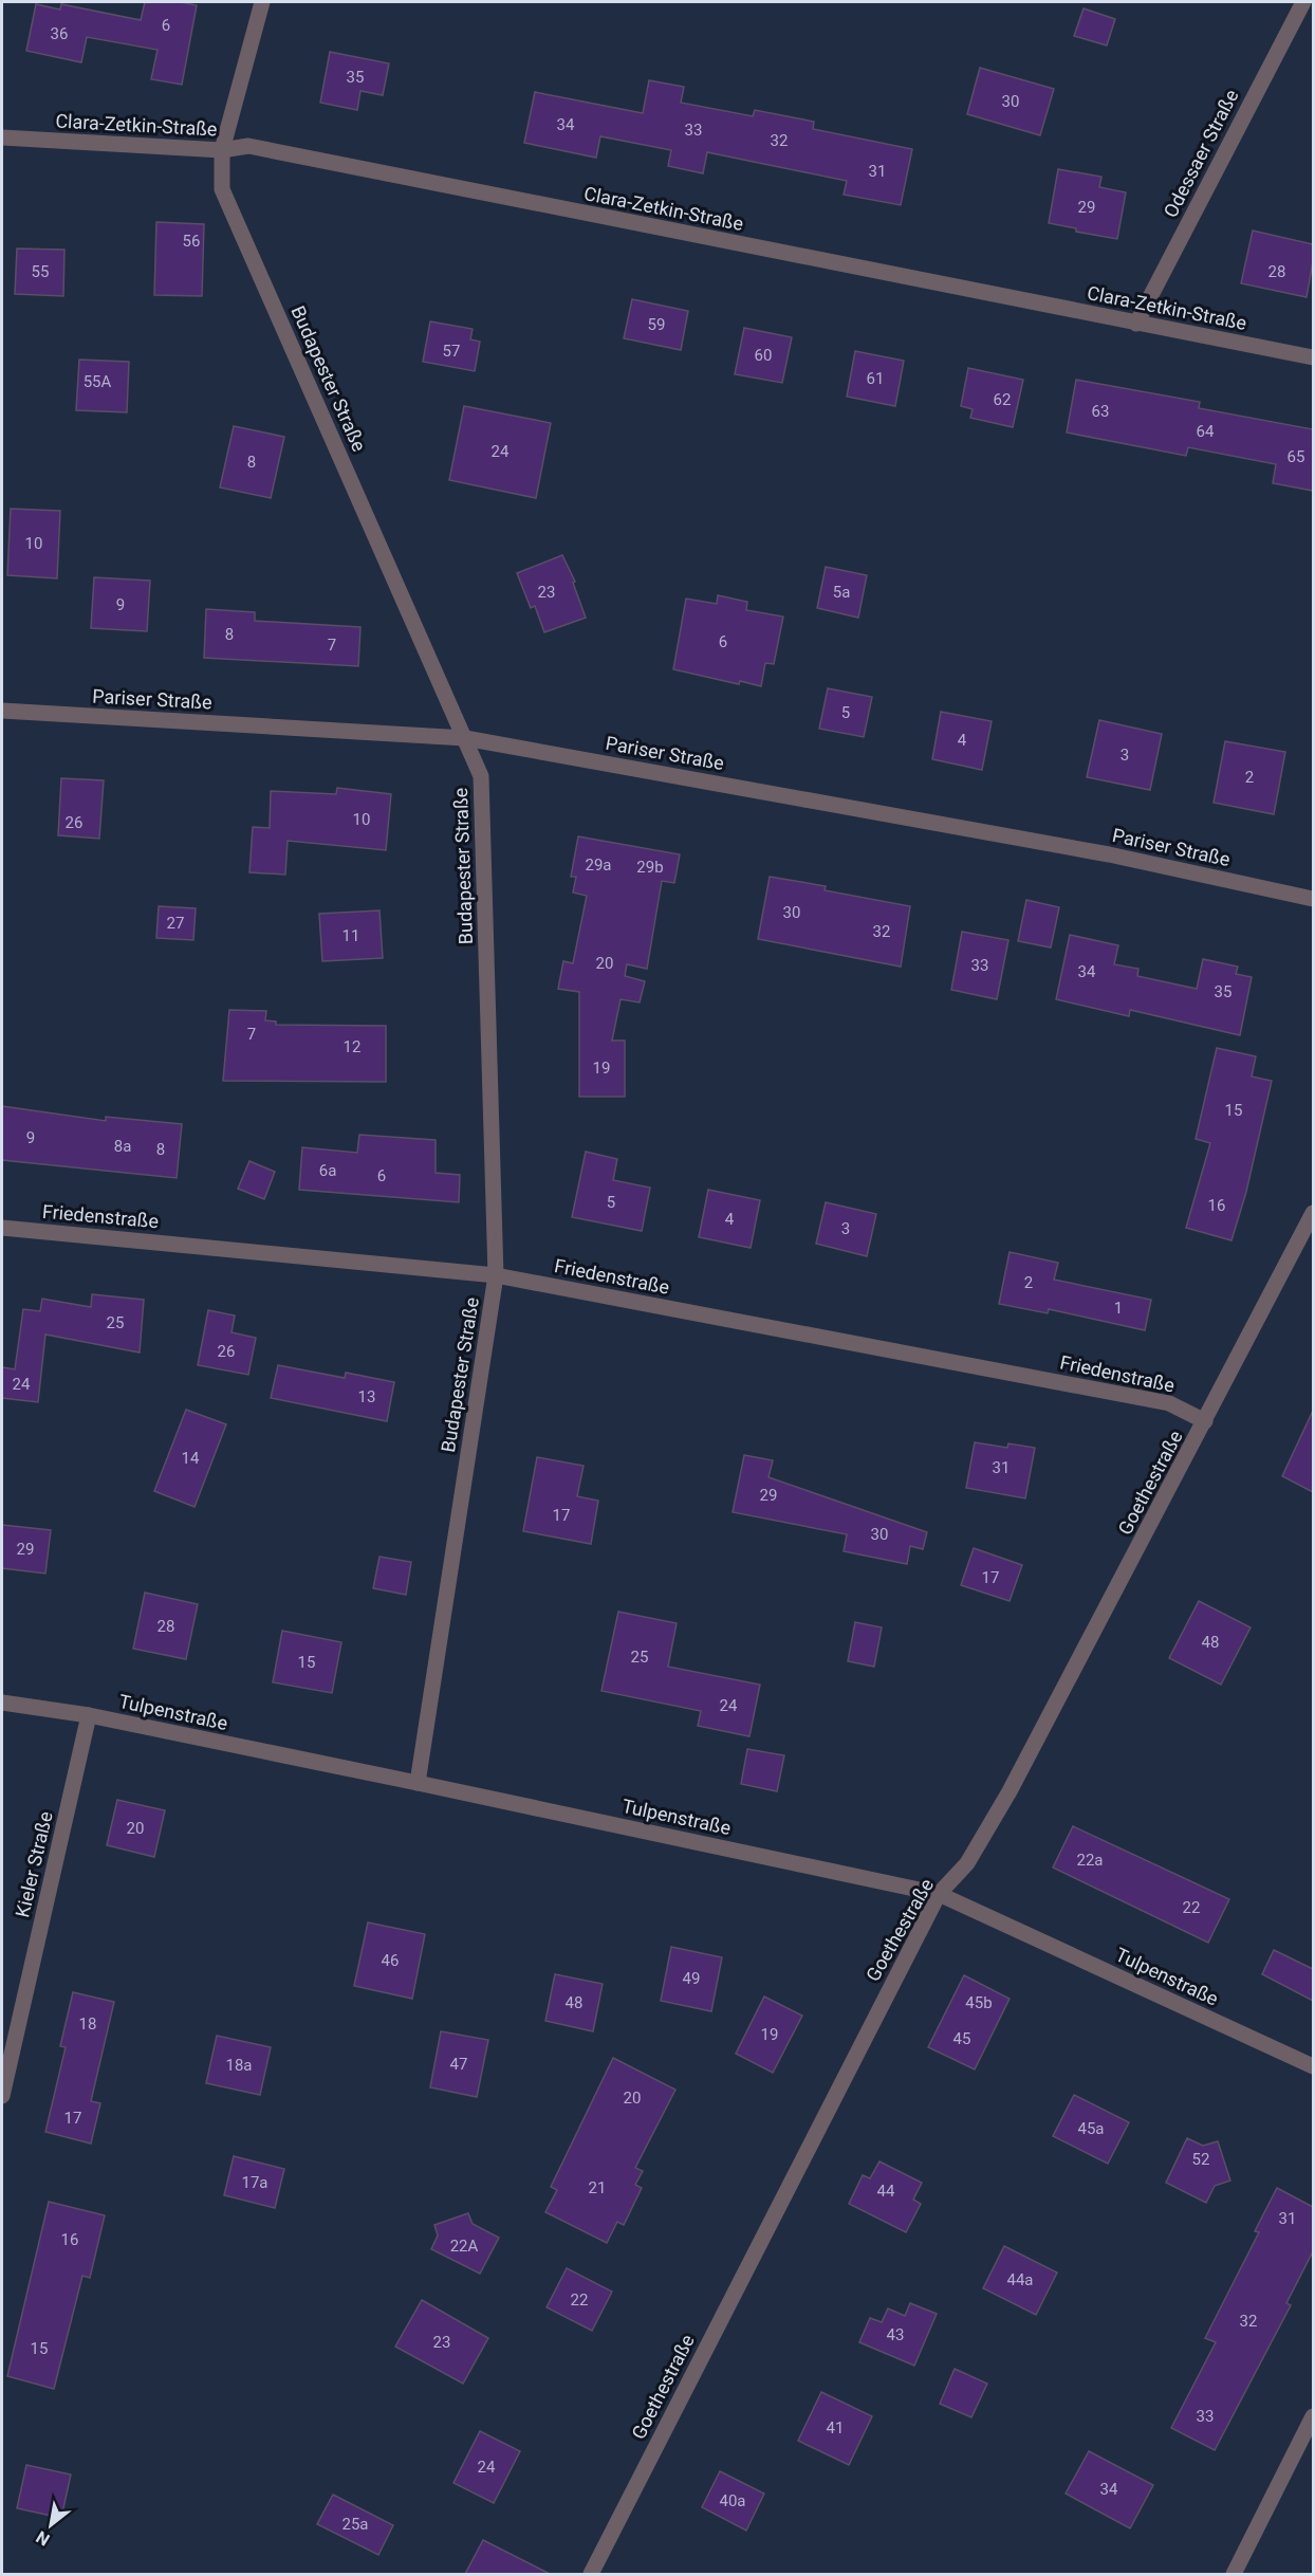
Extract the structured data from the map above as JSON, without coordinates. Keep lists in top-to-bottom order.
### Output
{
  "streets": {
    "street": [
      "Clara-Zetkin-Straße",
      "Odessaer Straße",
      "Budapester Straße",
      "Pariser Straße",
      "Friedenstraße",
      "Goethestraße",
      "Tulpenstraße",
      "Kieler Straße"
    ]
  },
  "crossings": [
    ["Clara-Zetkin-Straße", "Odessaer Straße"],
    ["Clara-Zetkin-Straße", "Budapester Straße"],
    ["Budapester Straße", "Pariser Straße"],
    ["Budapester Straße", "Friedenstraße"],
    ["Budapester Straße", "Tulpenstraße"],
    ["Friedenstraße", "Goethestraße"],
    ["Goethestraße", "Tulpenstraße"],
    ["Tulpenstraße", "Kieler Straße"]
  ],
  "house_numbers": [
    "6",
    "36",
    "35",
    "30",
    "34",
    "33",
    "32",
    "31",
    "29",
    "56",
    "55",
    "28",
    "59",
    "57",
    "60",
    "61",
    "55A",
    "62",
    "63",
    "64",
    "24",
    "65",
    "8",
    "10",
    "23",
    "5a",
    "9",
    "8",
    "6",
    "7",
    "5",
    "4",
    "3",
    "2",
    "10",
    "26",
    "29a",
    "29b",
    "30",
    "27",
    "32",
    "11",
    "20",
    "33",
    "34",
    "35",
    "7",
    "12",
    "19",
    "15",
    "9",
    "8a",
    "8",
    "6a",
    "6",
    "5",
    "16",
    "4",
    "3",
    "2",
    "1",
    "25",
    "26",
    "24",
    "13",
    "14",
    "31",
    "29",
    "17",
    "30",
    "29",
    "17",
    "28",
    "48",
    "25",
    "15",
    "24",
    "20",
    "22a",
    "22",
    "46",
    "49",
    "48",
    "45b",
    "18",
    "19",
    "45",
    "47",
    "18a",
    "20",
    "17",
    "45a",
    "52",
    "17a",
    "21",
    "44",
    "31",
    "16",
    "22A",
    "44a",
    "22",
    "32",
    "43",
    "23",
    "15",
    "33",
    "41",
    "24",
    "34",
    "40a",
    "25a"
  ],
  "north": "bottom left"
}
